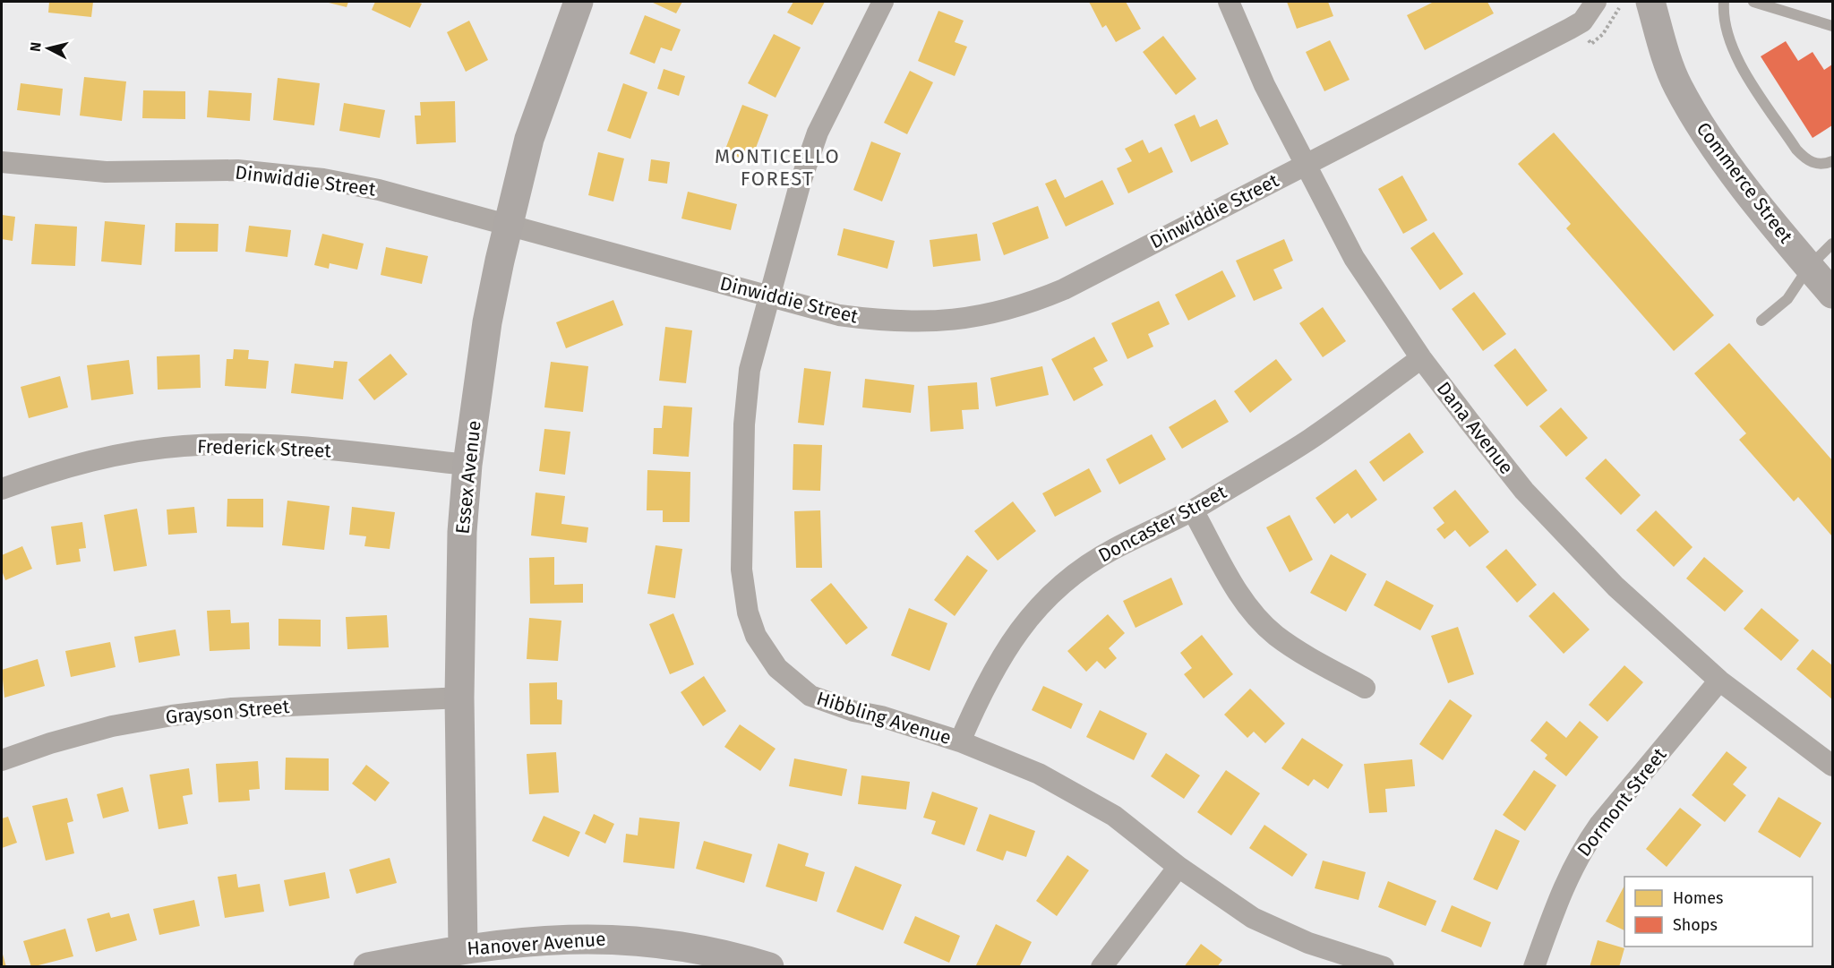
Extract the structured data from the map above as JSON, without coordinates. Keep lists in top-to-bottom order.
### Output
{
  "streets": {
    "street": [
      "Dinwiddie Street",
      "Commerce Street",
      "Dana Avenue",
      "Frederick Street",
      "Essex Avenue",
      "Doncaster Street",
      "Grayson Street",
      "Hibbling Avenue",
      "Dormont Street",
      "Hanover Avenue"
    ]
  },
  "crossings": [
    ["Dinwiddie Street", "Dana Avenue"],
    ["Dinwiddie Street", "Essex Avenue"],
    ["Dinwiddie Street", "Hibbling Avenue"],
    ["Dana Avenue", "Doncaster Street"],
    ["Dana Avenue", "Dormont Street"],
    ["Frederick Street", "Essex Avenue"],
    ["Essex Avenue", "Grayson Street"],
    ["Essex Avenue", "Hanover Avenue"],
    ["Doncaster Street", "Hibbling Avenue"]
  ],
  "districts": ["MONTICELLO FOREST"],
  "legend": ["Homes", "Shops"],
  "north": "left"
}
